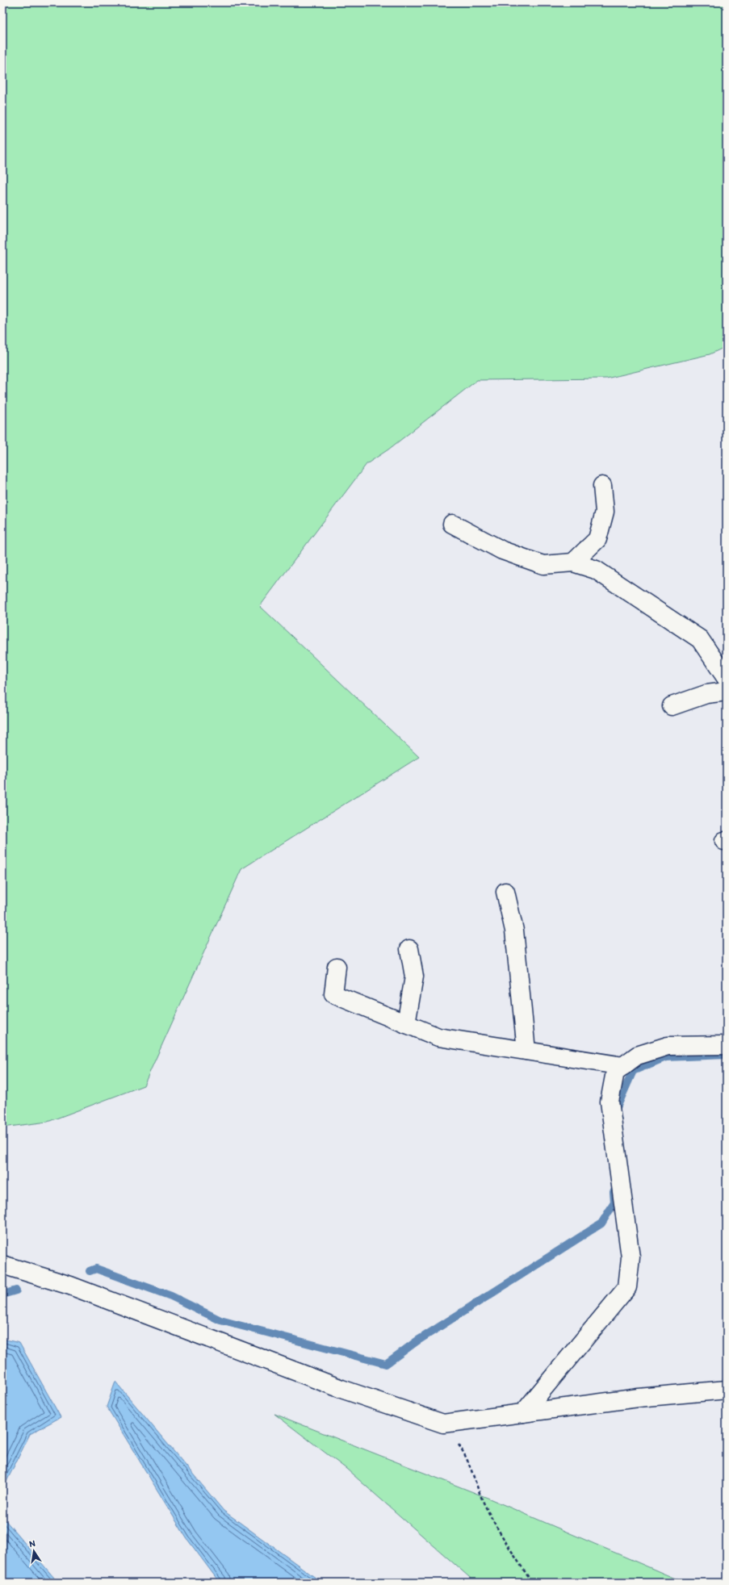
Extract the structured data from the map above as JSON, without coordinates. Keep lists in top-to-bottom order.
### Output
{
  "north": "top"
}
